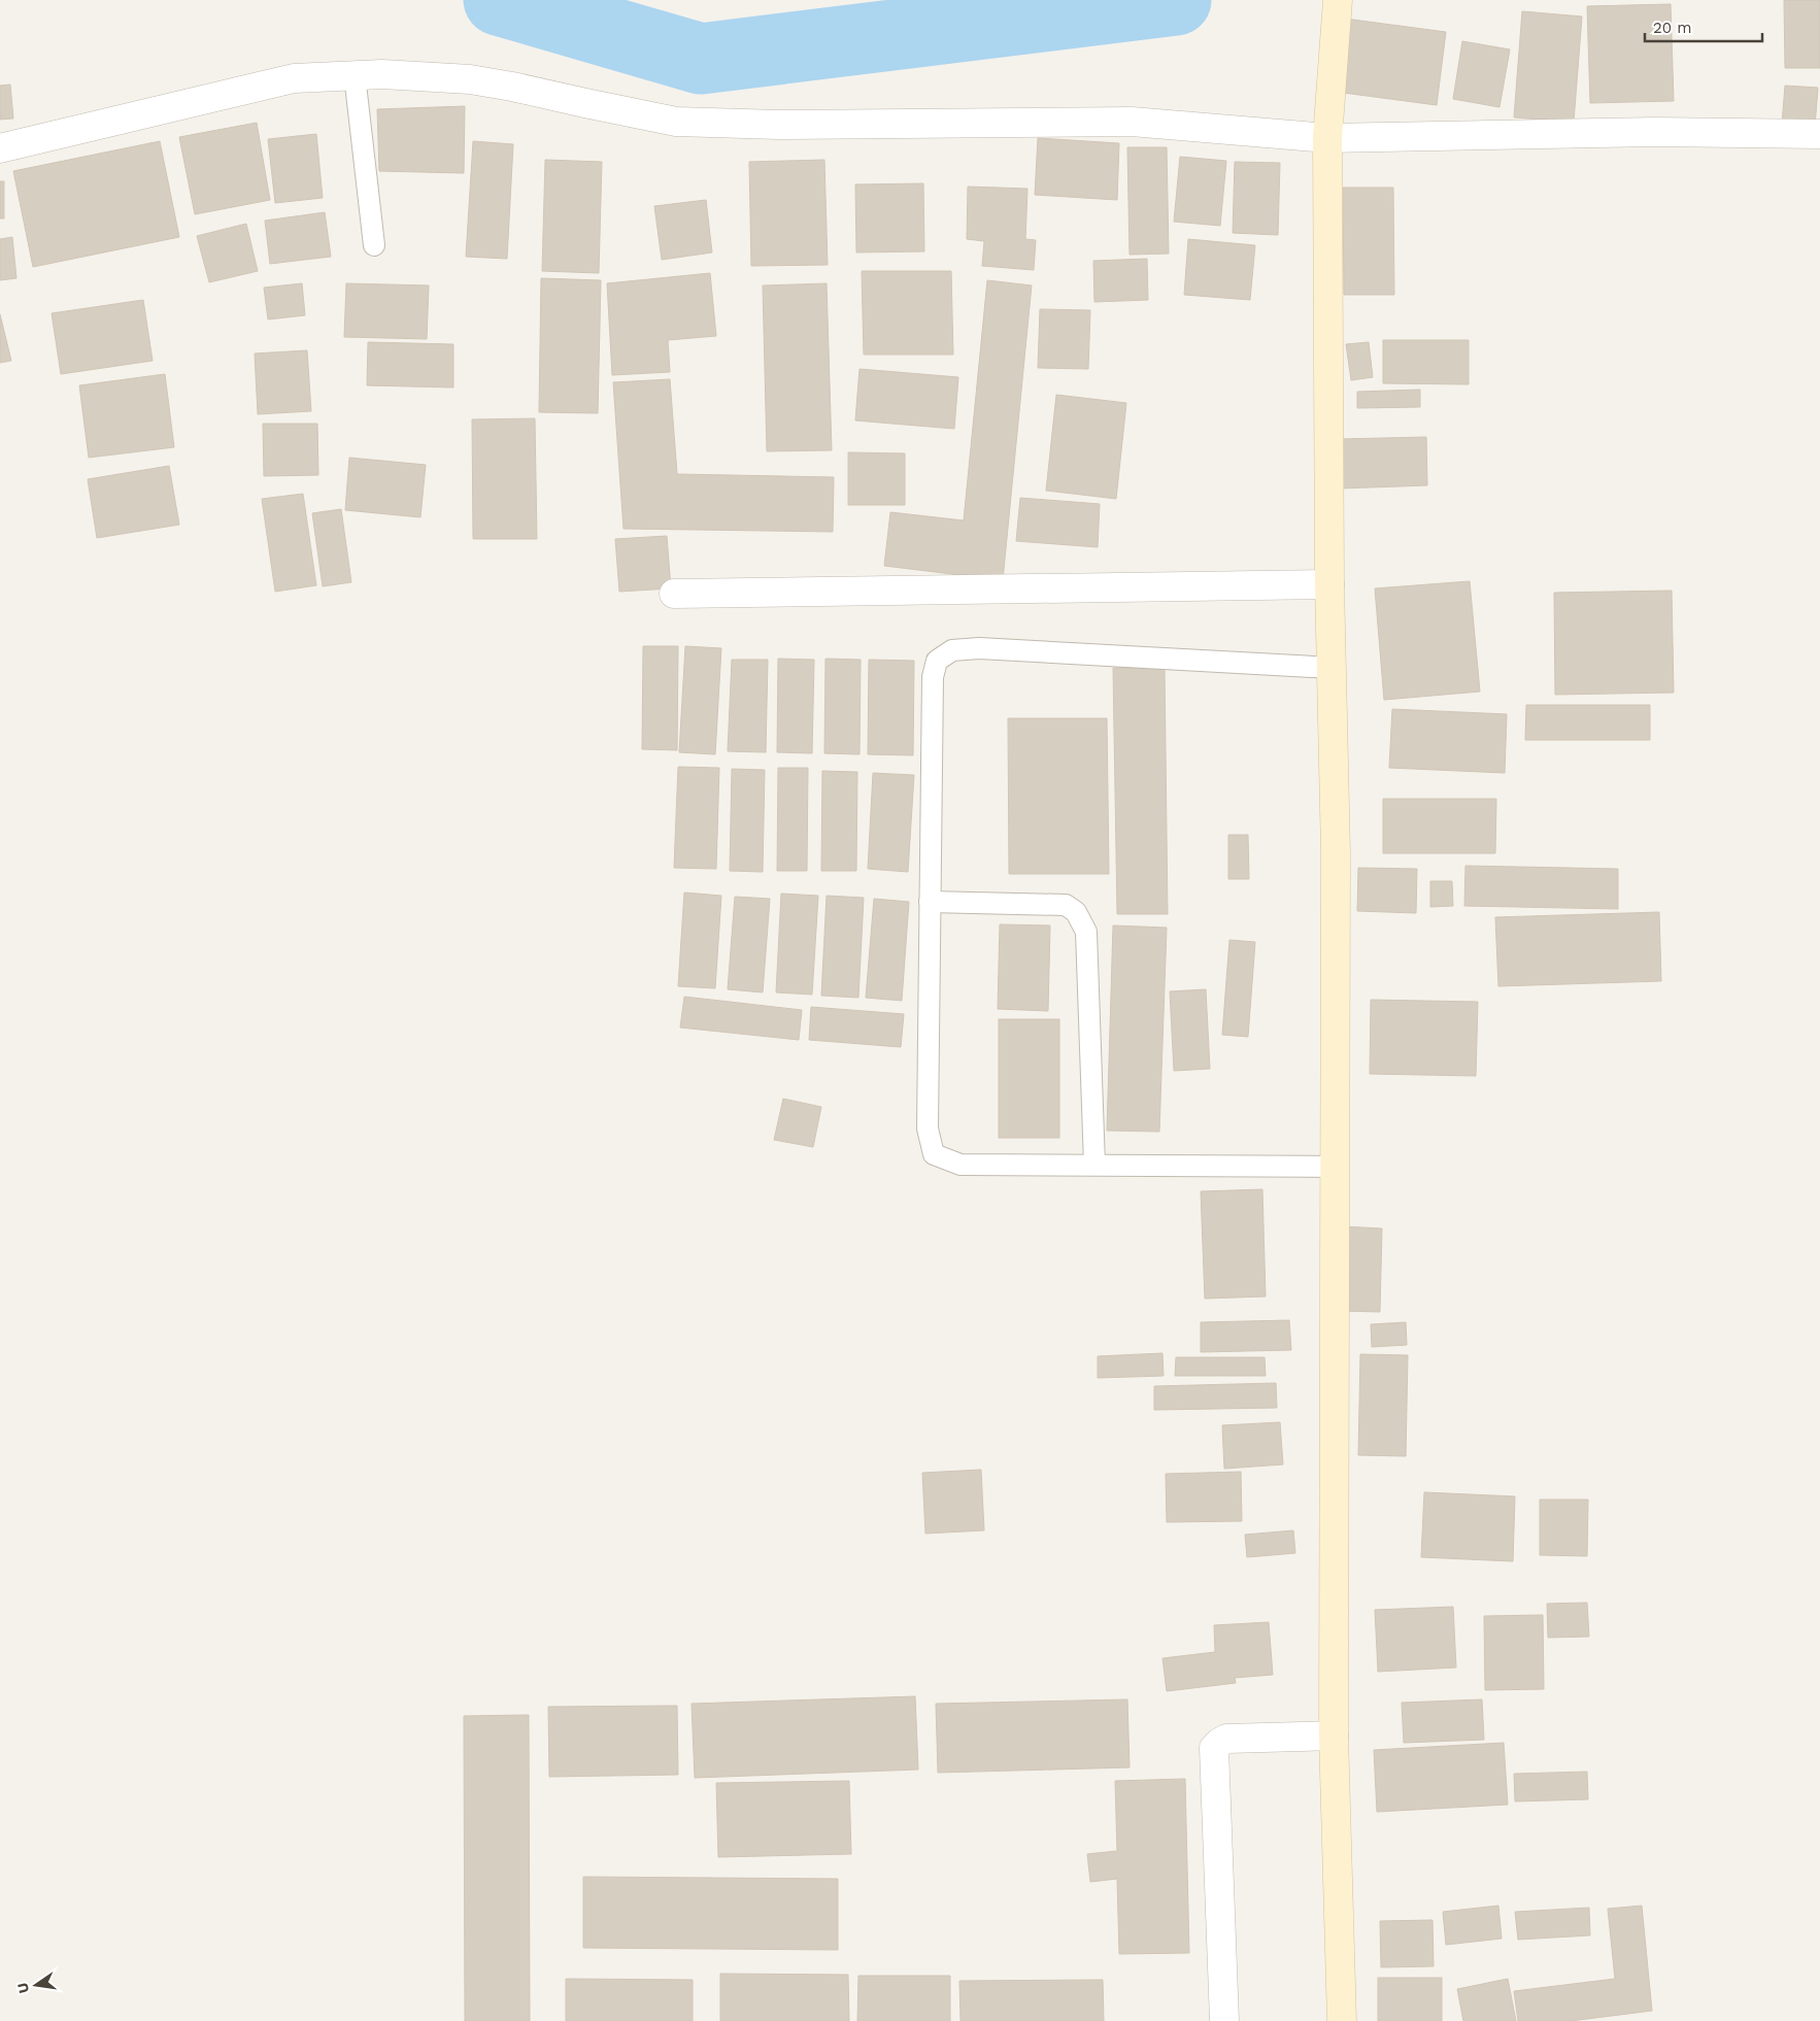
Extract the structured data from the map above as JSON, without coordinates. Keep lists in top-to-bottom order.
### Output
{
  "scale_bar": "20 m",
  "north": "left"
}
